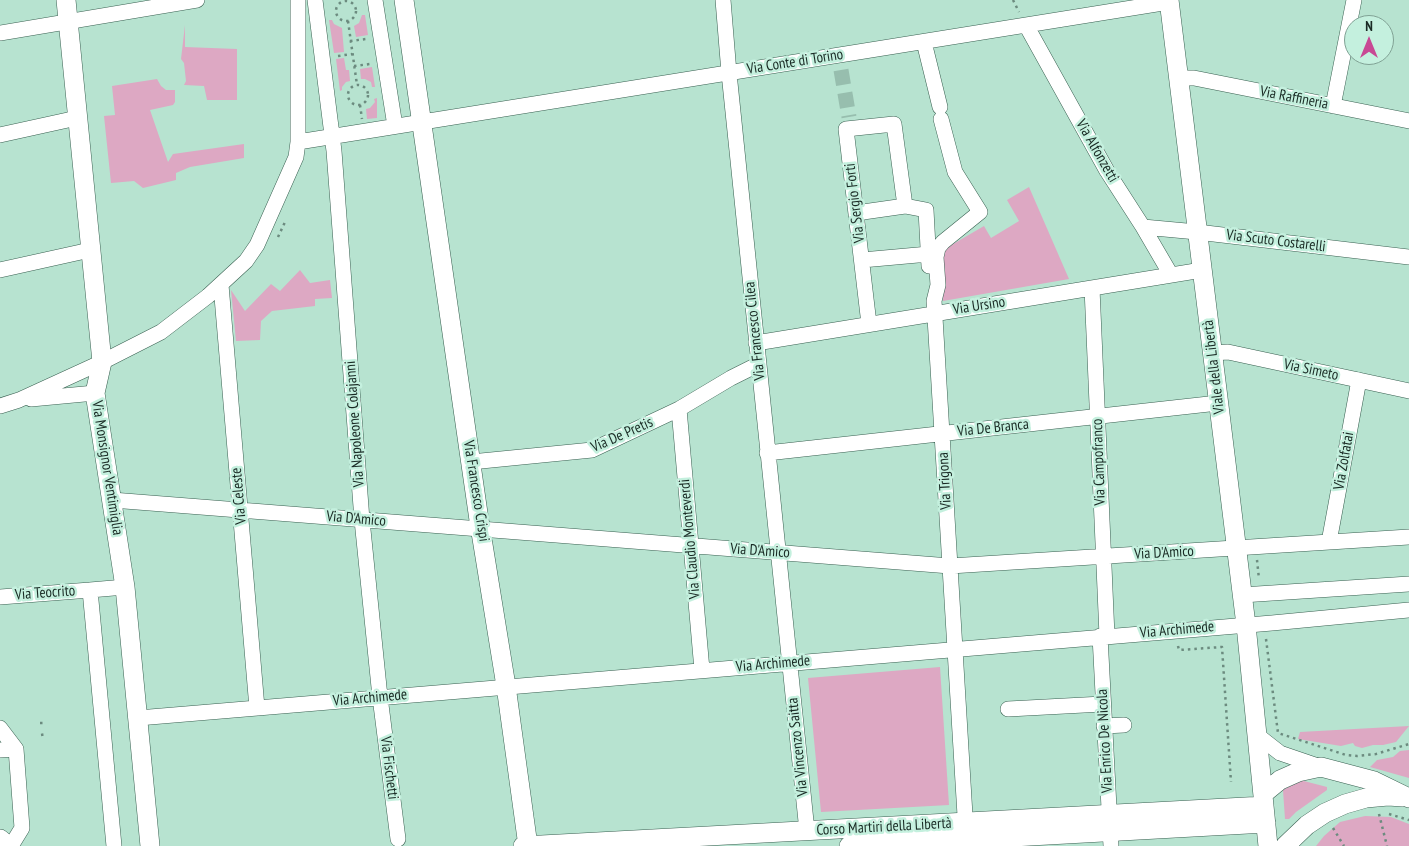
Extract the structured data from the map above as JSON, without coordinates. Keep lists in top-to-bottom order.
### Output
{
  "streets": {
    "main road": [
      "Viale della Libertà",
      "Via Monsignor Ventimiglia",
      "Via Francesco Crispi",
      "Corso Martiri della Libertà"
    ],
    "street": [
      "Via Conte di Torino",
      "Via Raffineria",
      "Via Alfonzetti",
      "Via Sergio Forti",
      "Via Scuto Costarelli",
      "Via Ursino",
      "Via Francesco Cilea",
      "Via Simeto",
      "Via Napoleone Colajanni",
      "Via De Branca",
      "Via De Pretis",
      "Via Zolfatai",
      "Via Campofranco",
      "Via Trigona",
      "Via Celeste",
      "Via D'Amico",
      "Via Claudio Monteverdi",
      "Via Teocrito",
      "Via Archimede",
      "Via Enrico De Nicola",
      "Via Vincenzo Saitta",
      "Via Fischetti"
    ]
  },
  "crossings": [
    ["Via Conte di Torino", "Via Alfonzetti"],
    ["Via Conte di Torino", "Via Francesco Cilea"],
    ["Via Conte di Torino", "Viale della Libertà"],
    ["Via Conte di Torino", "Via Napoleone Colajanni"],
    ["Via Conte di Torino", "Via Francesco Crispi"],
    ["Via Raffineria", "Viale della Libertà"],
    ["Via Alfonzetti", "Via Scuto Costarelli"],
    ["Via Alfonzetti", "Via Ursino"],
    ["Via Sergio Forti", "Via Ursino"],
    ["Via Scuto Costarelli", "Viale della Libertà"],
    ["Via Ursino", "Via Francesco Cilea"],
    ["Via Ursino", "Viale della Libertà"],
    ["Via Ursino", "Via Campofranco"],
    ["Via Ursino", "Via Trigona"],
    ["Via Francesco Cilea", "Via De Branca"],
    ["Via Francesco Cilea", "Via De Pretis"],
    ["Via Francesco Cilea", "Via D'Amico"],
    ["Via Francesco Cilea", "Via Archimede"],
    ["Via Francesco Cilea", "Via Vincenzo Saitta"],
    ["Viale della Libertà", "Via Simeto"],
    ["Viale della Libertà", "Via De Branca"],
    ["Viale della Libertà", "Via D'Amico"],
    ["Viale della Libertà", "Via Archimede"],
    ["Viale della Libertà", "Corso Martiri della Libertà"],
    ["Via Simeto", "Via Zolfatai"],
    ["Via Napoleone Colajanni", "Via D'Amico"],
    ["Via Napoleone Colajanni", "Via Archimede"],
    ["Via Napoleone Colajanni", "Via Fischetti"],
    ["Via De Branca", "Via Campofranco"],
    ["Via De Branca", "Via Trigona"],
    ["Via De Pretis", "Via Francesco Crispi"],
    ["Via De Pretis", "Via Claudio Monteverdi"],
    ["Via Zolfatai", "Via D'Amico"],
    ["Via Campofranco", "Via D'Amico"],
    ["Via Campofranco", "Via Archimede"],
    ["Via Campofranco", "Via Enrico De Nicola"],
    ["Via Monsignor Ventimiglia", "Via D'Amico"],
    ["Via Monsignor Ventimiglia", "Via Teocrito"],
    ["Via Monsignor Ventimiglia", "Via Archimede"],
    ["Via Trigona", "Via D'Amico"],
    ["Via Trigona", "Via Archimede"],
    ["Via Trigona", "Corso Martiri della Libertà"],
    ["Via Francesco Crispi", "Via D'Amico"],
    ["Via Francesco Crispi", "Via Archimede"],
    ["Via Francesco Crispi", "Corso Martiri della Libertà"],
    ["Via Celeste", "Via D'Amico"],
    ["Via Celeste", "Via Archimede"],
    ["Via D'Amico", "Via Claudio Monteverdi"],
    ["Via Claudio Monteverdi", "Via Archimede"],
    ["Via Archimede", "Via Enrico De Nicola"],
    ["Via Archimede", "Via Vincenzo Saitta"],
    ["Via Archimede", "Via Fischetti"],
    ["Via Enrico De Nicola", "Corso Martiri della Libertà"],
    ["Via Vincenzo Saitta", "Corso Martiri della Libertà"]
  ],
  "north": "top"
}
